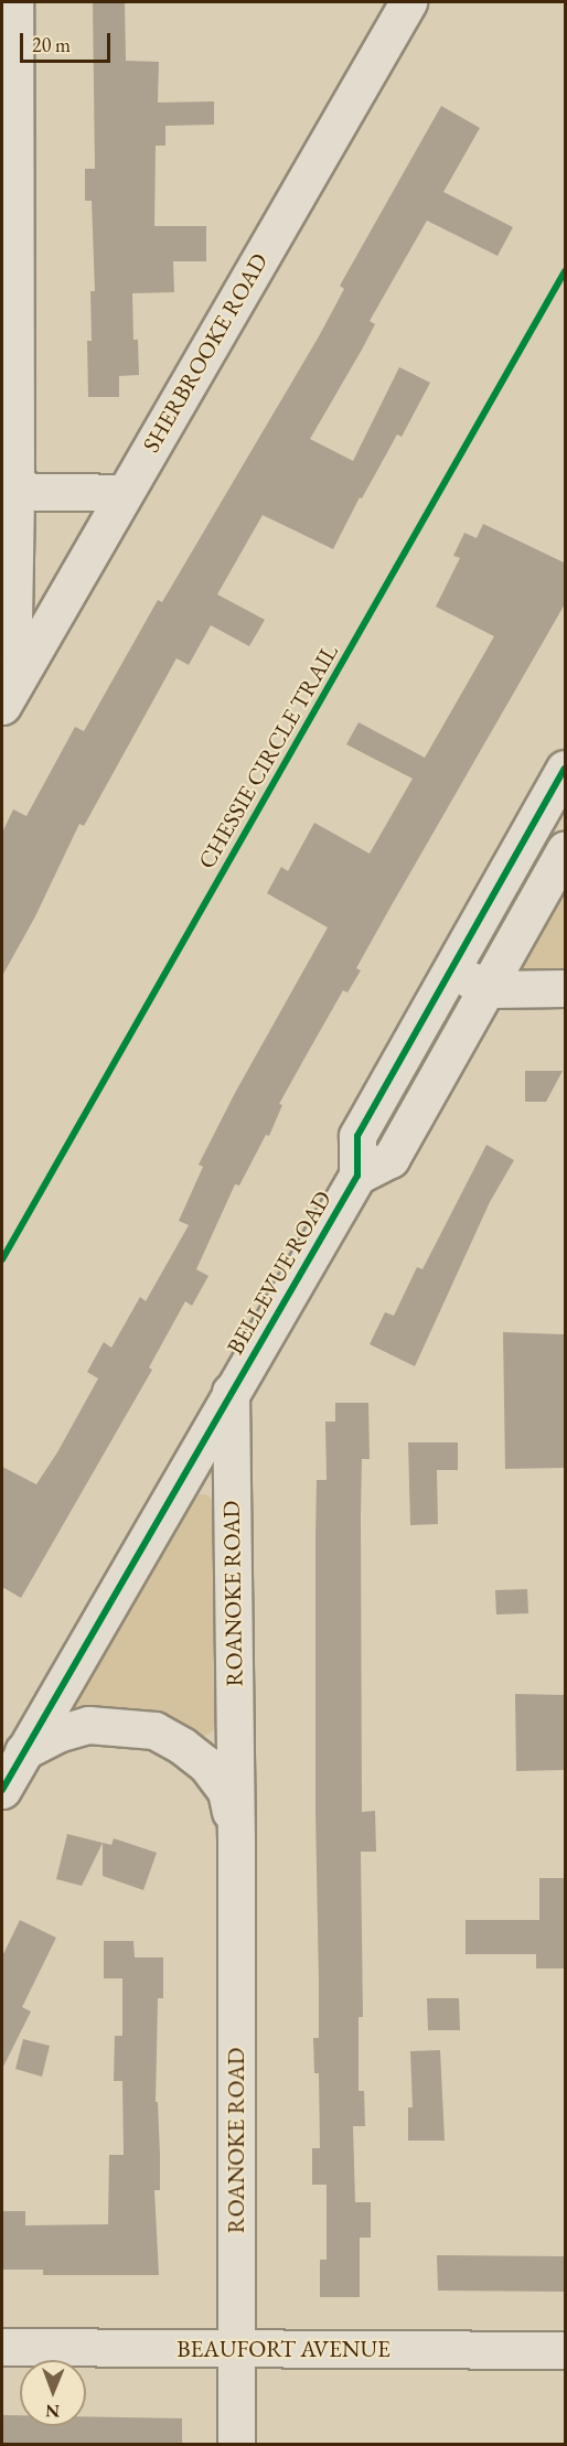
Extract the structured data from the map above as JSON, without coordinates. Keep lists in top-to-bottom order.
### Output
{
  "streets": {
    "street": [
      "SHERBROOKE ROAD",
      "BELLEVUE ROAD",
      "ROANOKE ROAD",
      "BEAUFORT AVENUE"
    ],
    "cycle path": ["CHESSIE CIRCLE TRAIL"]
  },
  "crossings": [
    ["BELLEVUE ROAD", "ROANOKE ROAD"],
    ["ROANOKE ROAD", "BEAUFORT AVENUE"]
  ],
  "scale_bar": "20 m",
  "north": "bottom"
}
